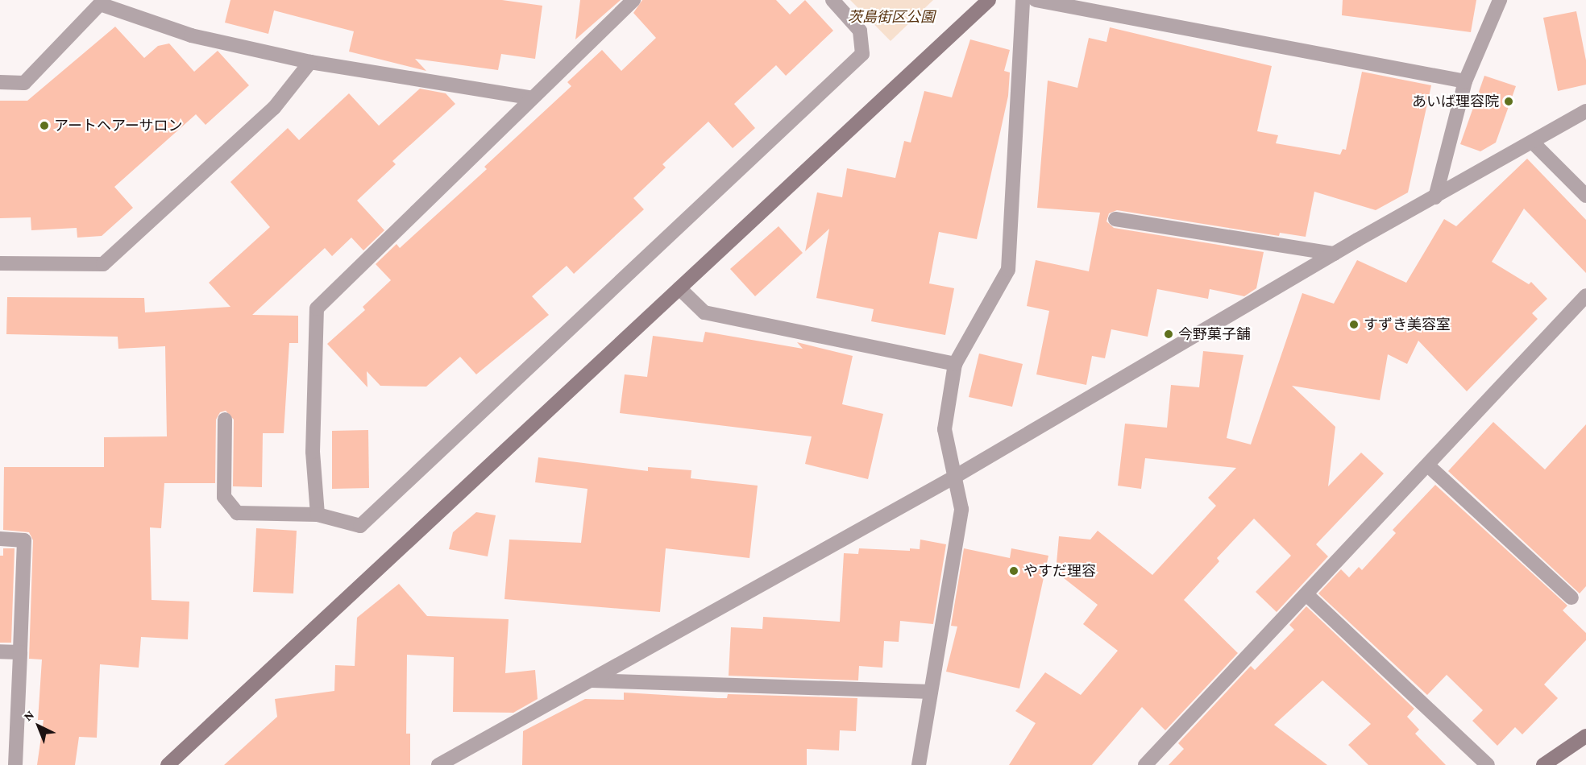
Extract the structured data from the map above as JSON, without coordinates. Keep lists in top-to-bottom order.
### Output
{
  "parks": ["茨島街区公園"],
  "places": [
    "あいば理容院",
    "アートヘアーサロン",
    "すずき美容室",
    "今野菓子舗",
    "やすだ理容"
  ],
  "north": "top left"
}
